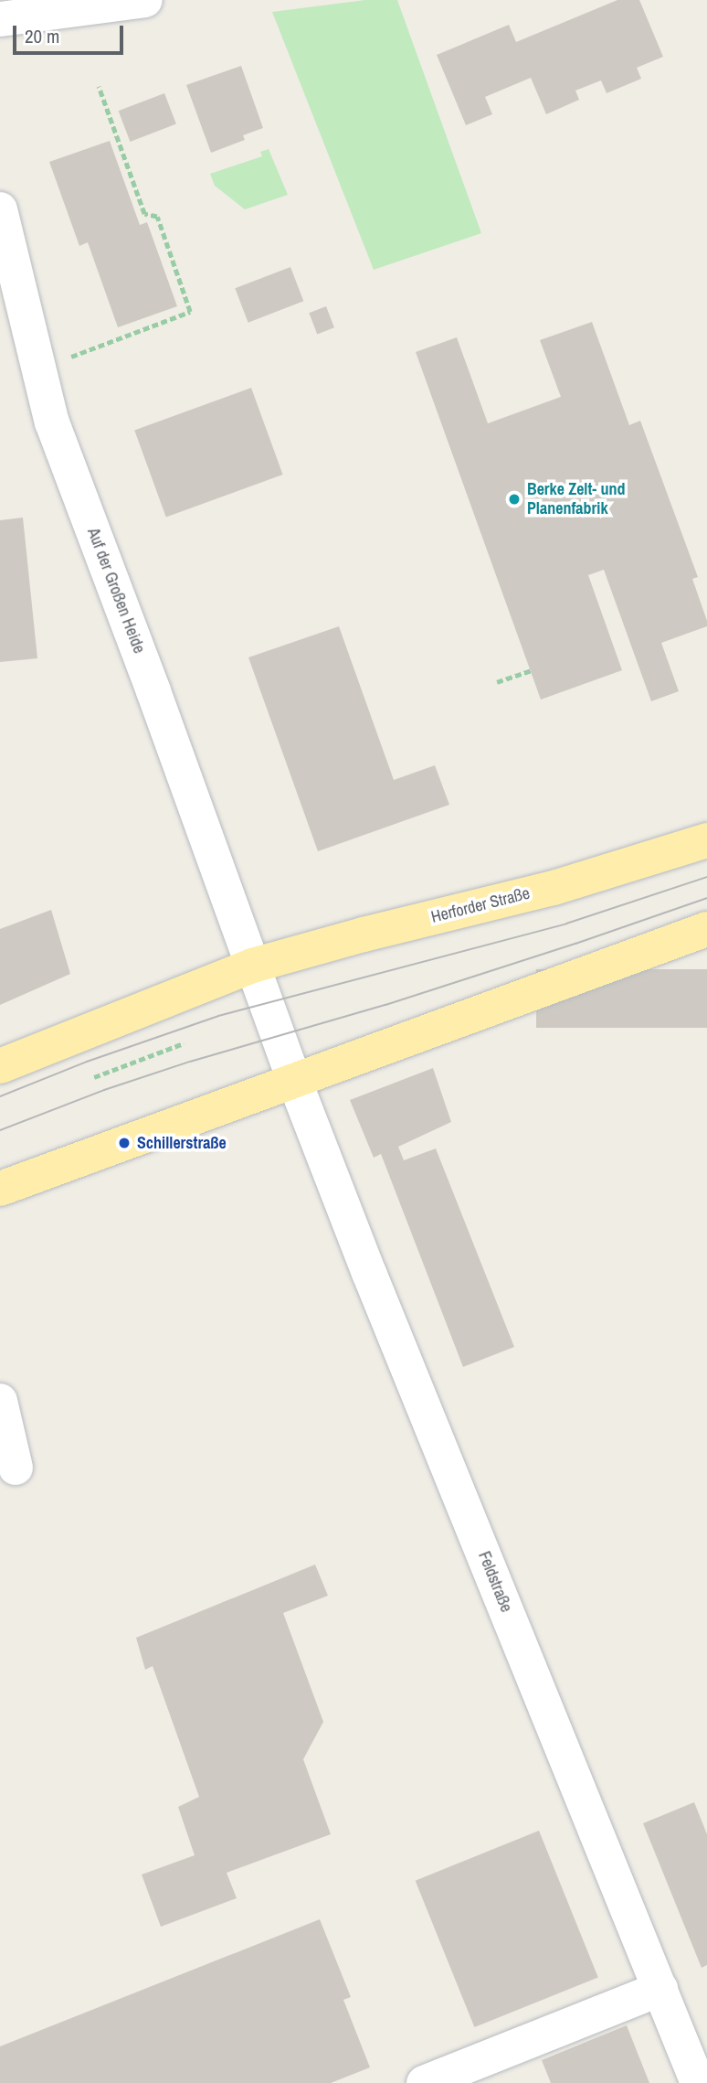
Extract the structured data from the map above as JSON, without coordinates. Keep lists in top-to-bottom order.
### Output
{
  "streets": {
    "main road": ["Herforder Straße"],
    "street": ["Auf der Großen Heide", "Feldstraße"]
  },
  "crossings": [
    ["Auf der Großen Heide", "Herforder Straße"]
  ],
  "places": ["Berke Zelt- und Planenfabrik", "Schillerstraße"],
  "scale_bar": "20 m"
}
